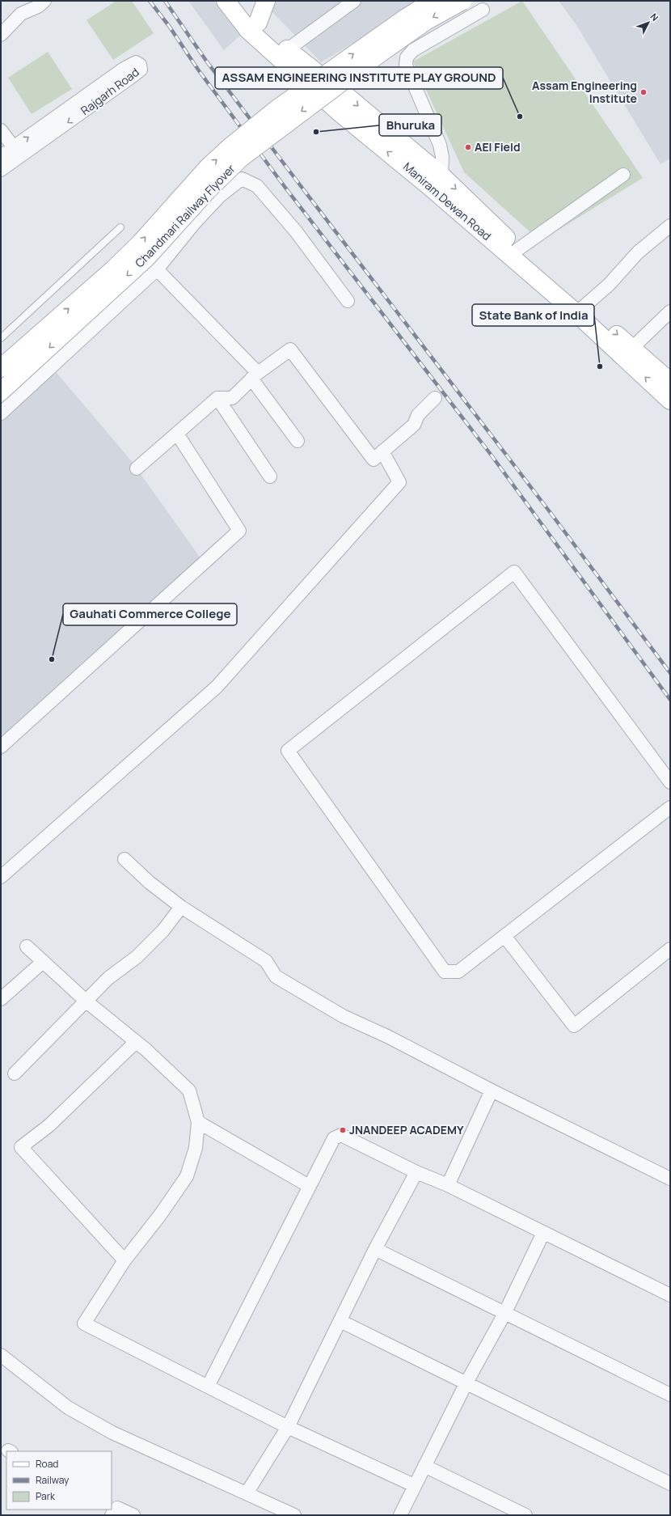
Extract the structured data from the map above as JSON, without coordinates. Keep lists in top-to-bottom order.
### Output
{
  "streets": {
    "main road": ["Maniram Dewan Road", "Chandmari Railway Flyover"],
    "street": ["Rajgarh Road"]
  },
  "places": [
    "Assam Engineering Institute",
    "ASSAM ENGINEERING INSTITUTE PLAY GROUND",
    "Bhuruka",
    "AEI Field",
    "State Bank of India",
    "Gauhati Commerce College",
    "JNANDEEP ACADEMY"
  ],
  "legend": ["Road", "Railway", "Park"],
  "north": "top right"
}
